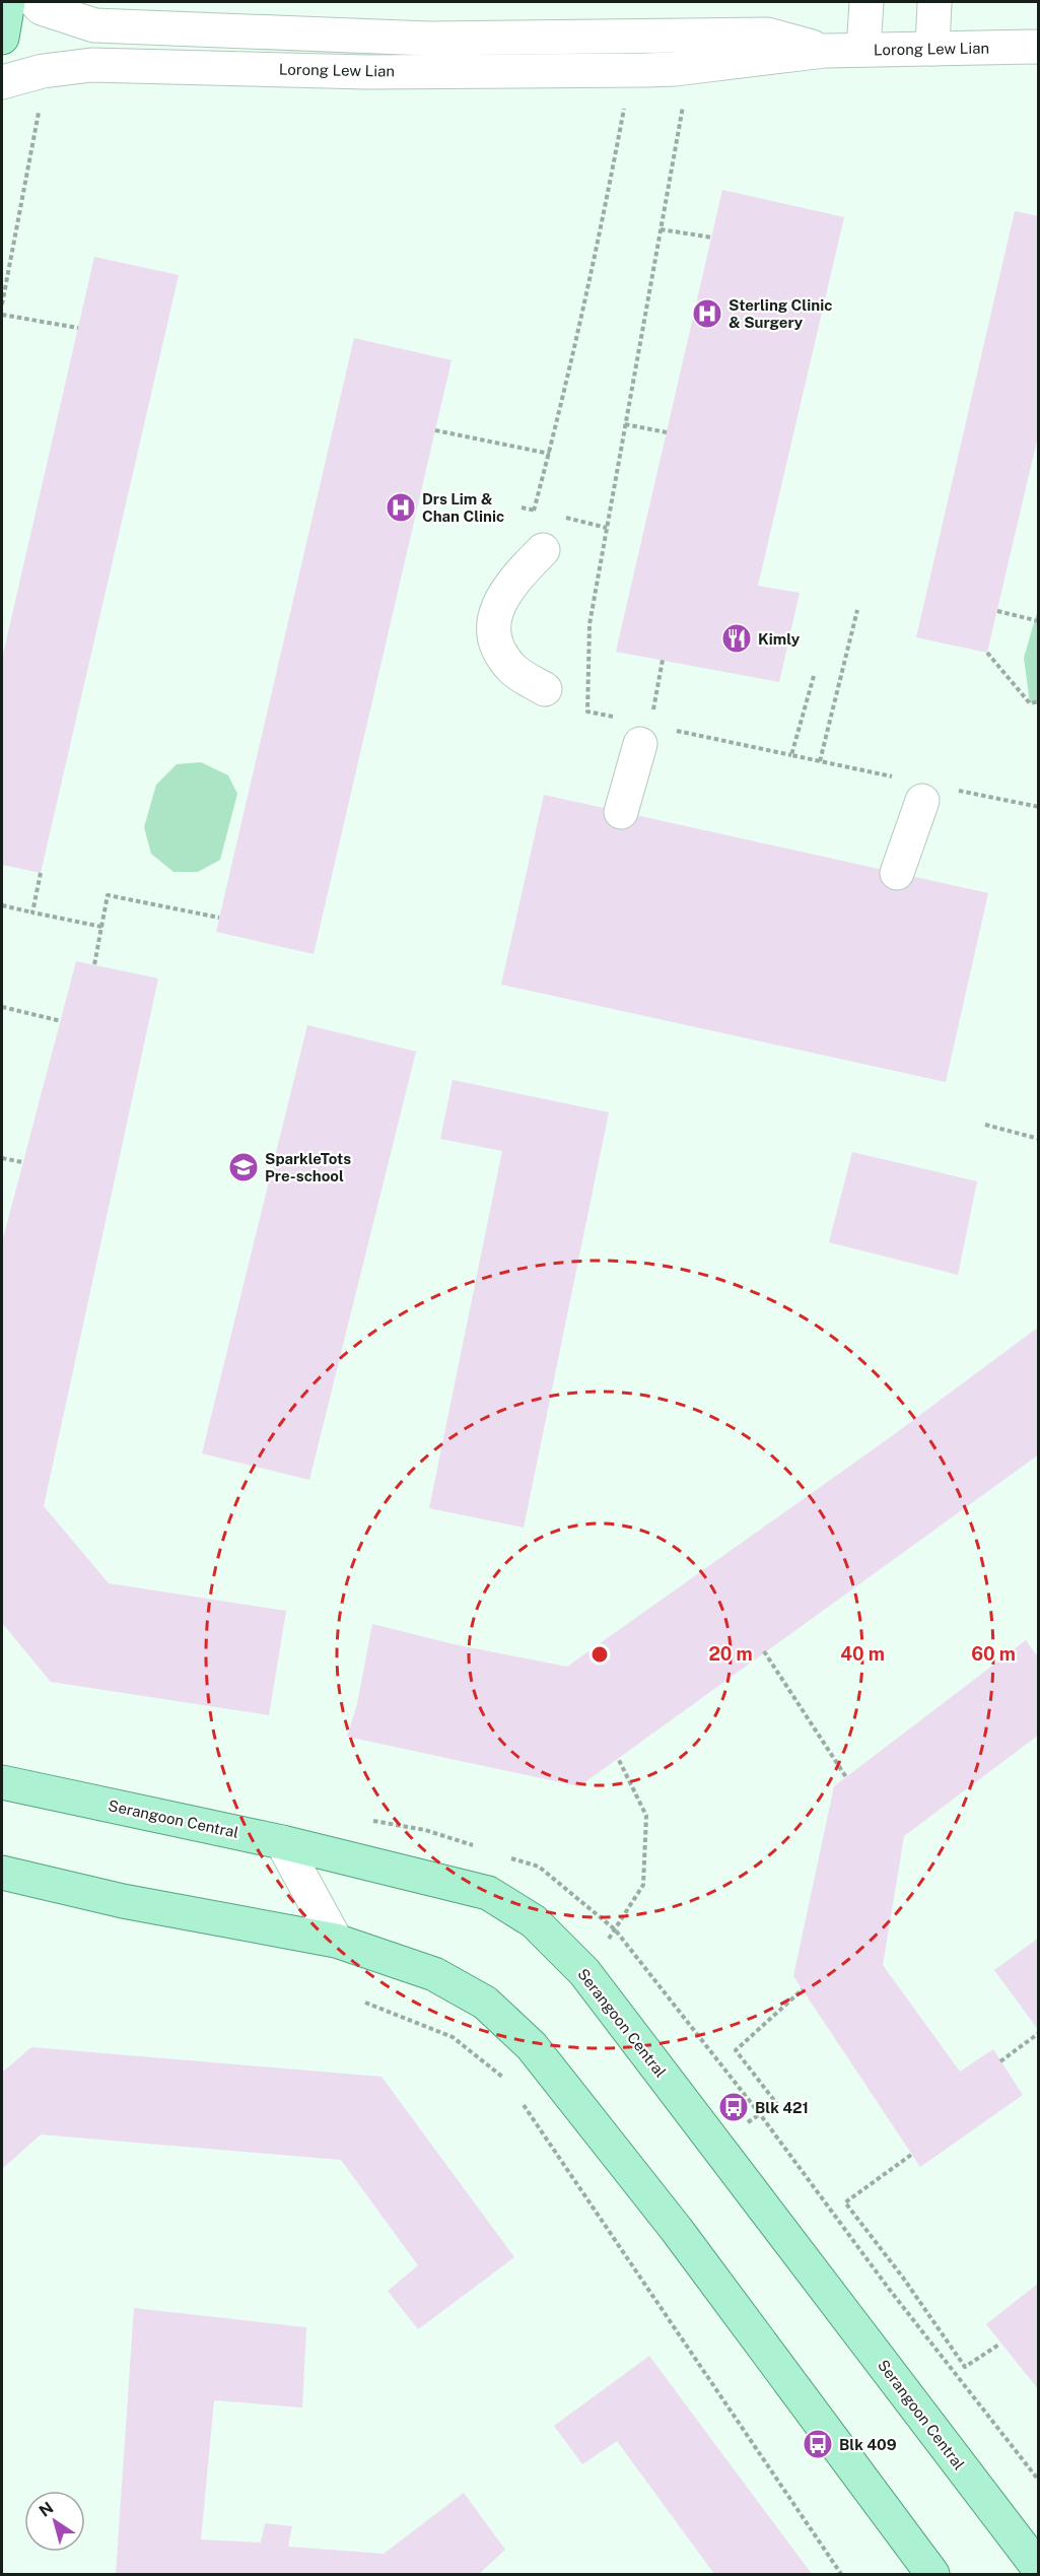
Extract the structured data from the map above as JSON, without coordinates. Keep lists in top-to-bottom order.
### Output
{
  "streets": {
    "main road": ["Serangoon Central"],
    "street": ["Lorong Lew Lian"]
  },
  "places": {
    "hospital": ["Sterling Clinic & Surgery", "Drs Lim & Chan Clinic"],
    "restaurant": ["Kimly"],
    "school or university": ["SparkleTots Pre-school"],
    "bus stop": ["Blk 421", "Blk 409"]
  },
  "north": "top left",
  "rings": ["20 m", "40 m", "60 m"]
}
